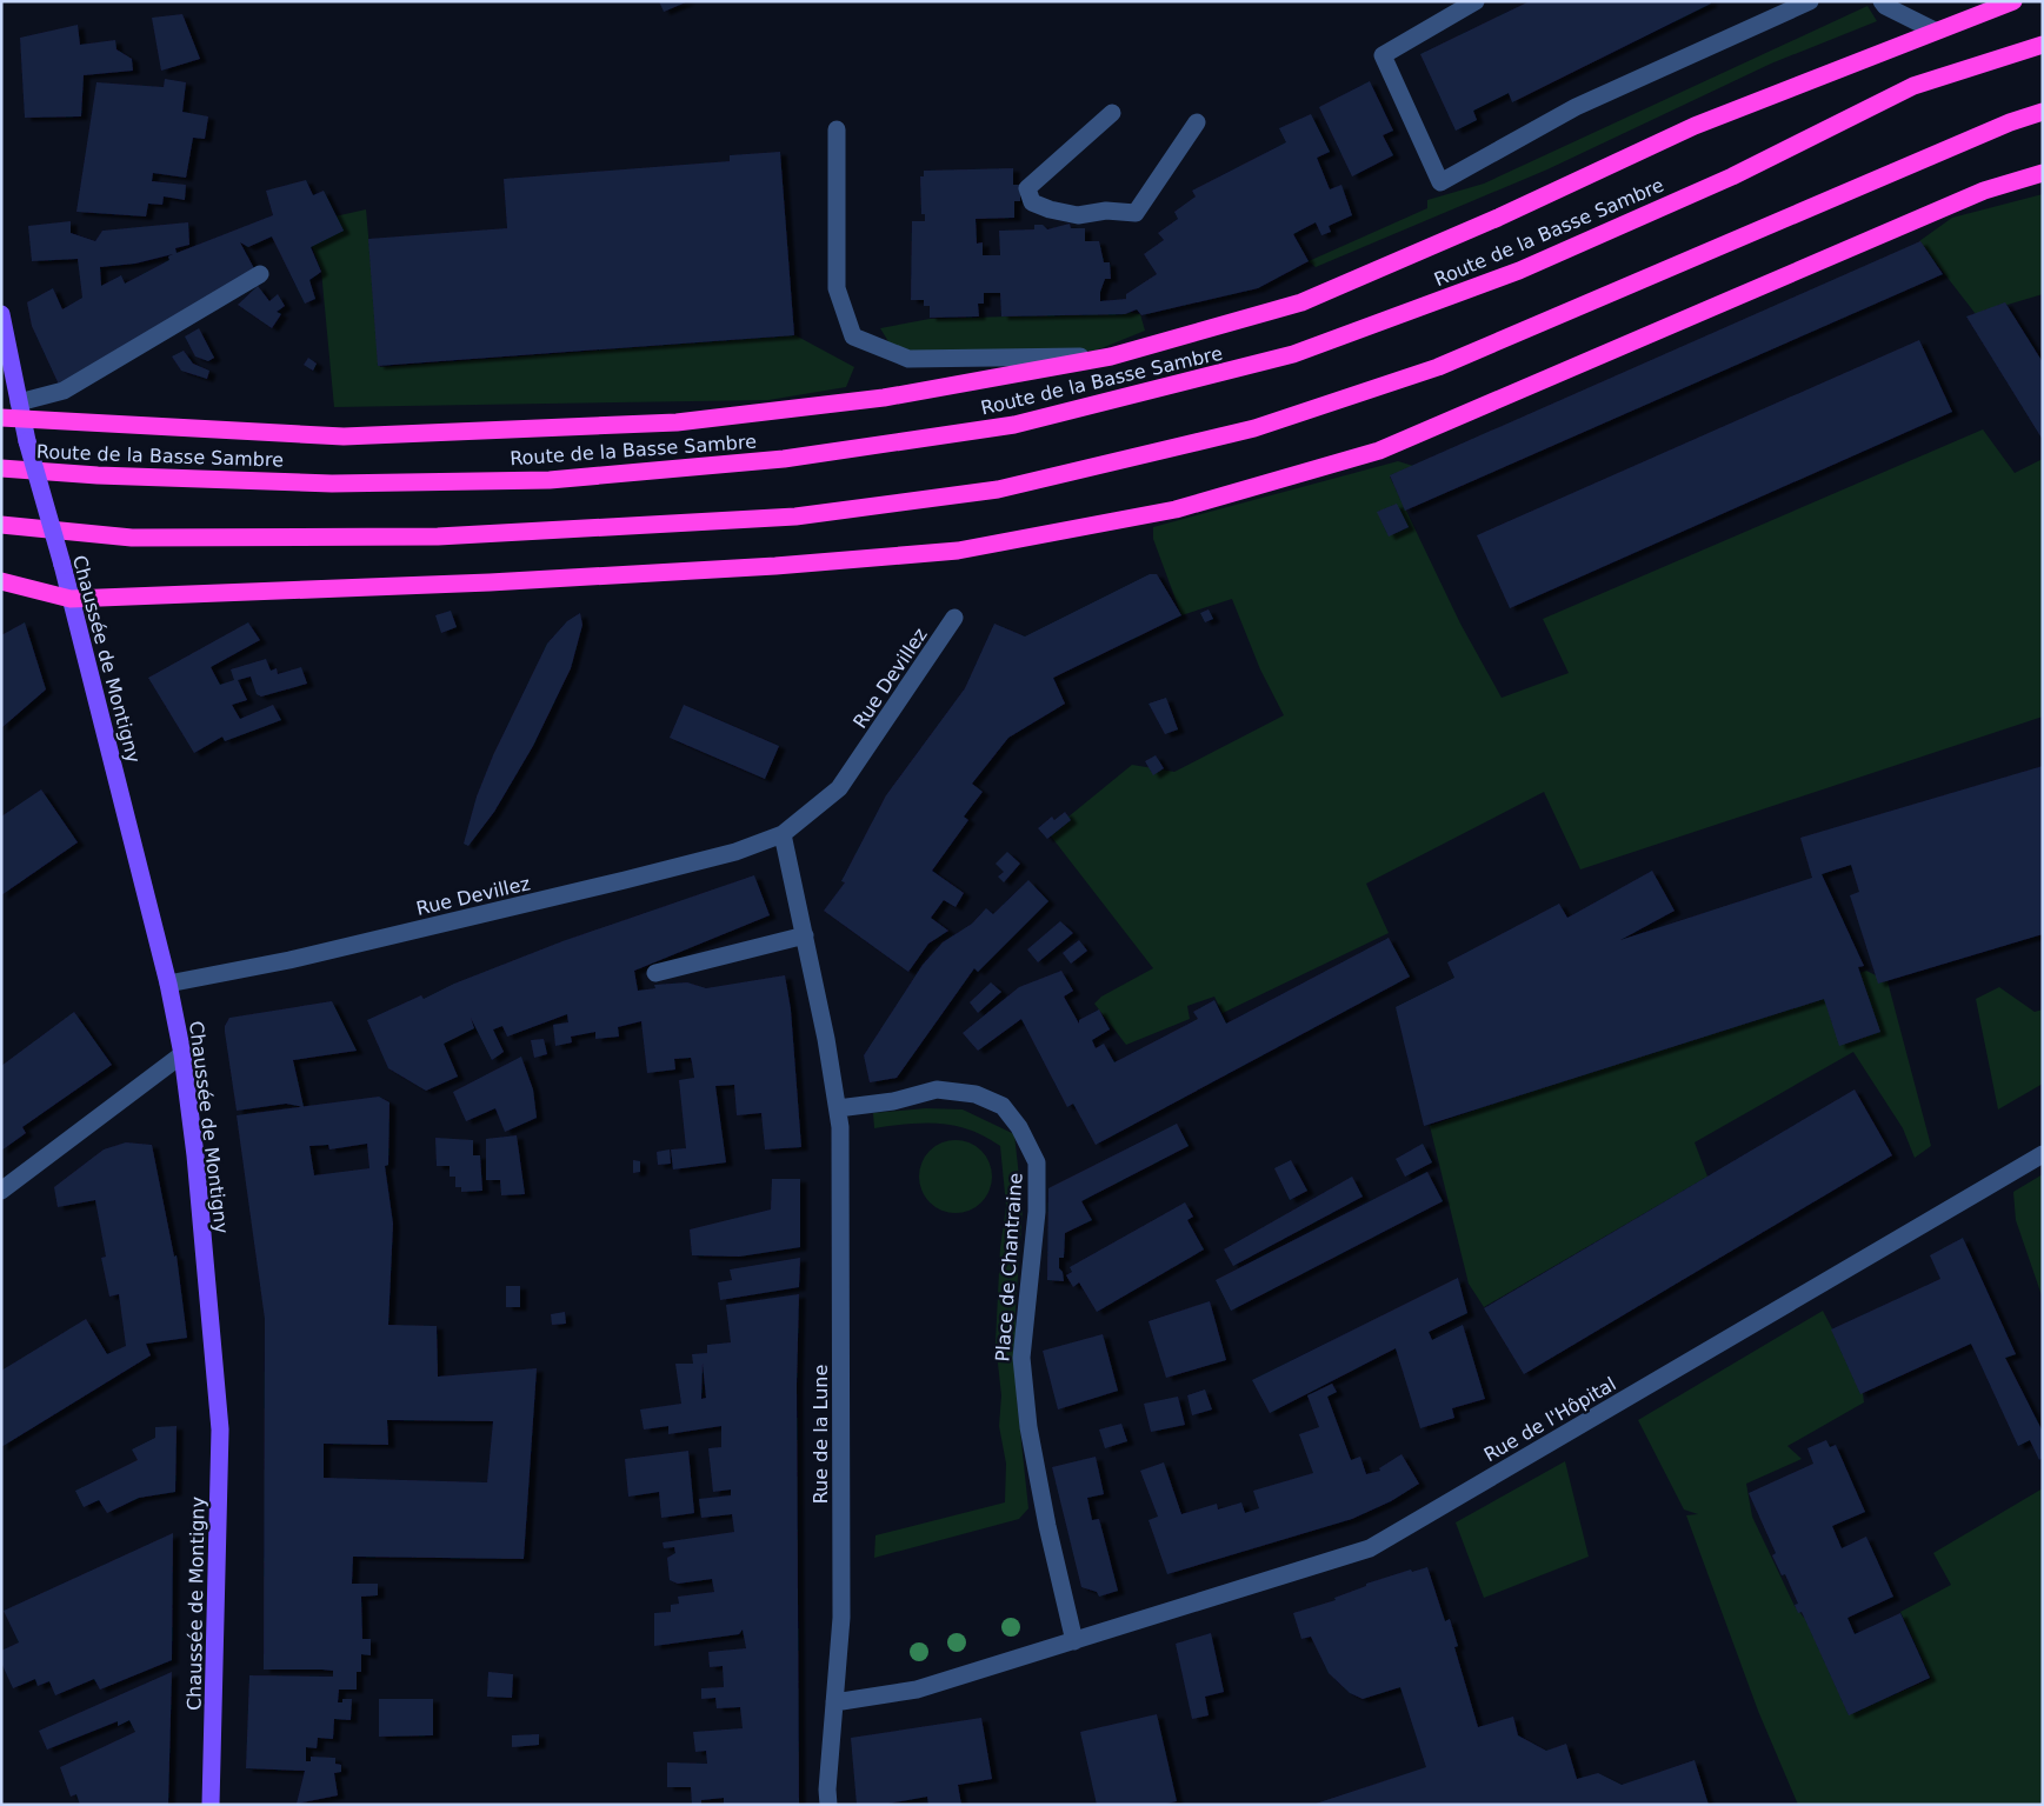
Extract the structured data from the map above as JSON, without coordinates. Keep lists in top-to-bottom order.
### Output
{
  "streets": {
    "highway": ["Route de la Basse Sambre"],
    "main road": ["Chaussée de Montigny"],
    "street": [
      "Rue Devillez",
      "Place de Chantraine",
      "Rue de l'Hôpital",
      "Rue de la Lune"
    ]
  },
  "crossings": [
    ["Chaussée de Montigny", "Rue Devillez"],
    ["Place de Chantraine", "Rue de l'Hôpital"],
    ["Place de Chantraine", "Rue de la Lune"],
    ["Rue de l'Hôpital", "Rue de la Lune"]
  ]
}
